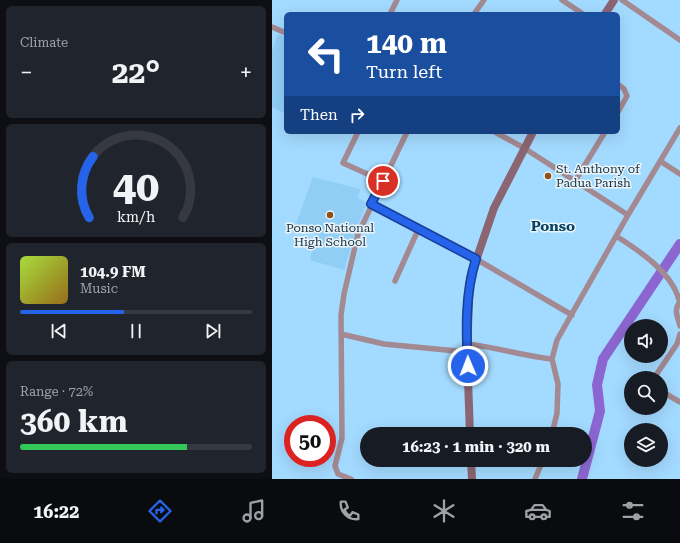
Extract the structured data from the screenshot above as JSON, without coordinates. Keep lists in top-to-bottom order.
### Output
{
  "districts": ["Ponso"],
  "places": ["St. Anthony of Padua Parish", "Ponso National High School"],
  "page": {
    "tile": [
      "Climate",
      ["Range · 72%", "360 km"]
    ],
    "turn": ["140 m", "Turn left"],
    "heat": ["−", "22°", "+"],
    "then": "Then",
    "song": ["104.9 FM", "Music"],
    "limit": "50",
    "trip": "16:23 · 1 min · 320 m",
    "tabs": "16:22",
    "gauge": ["40", "km/h"]
  }
}
